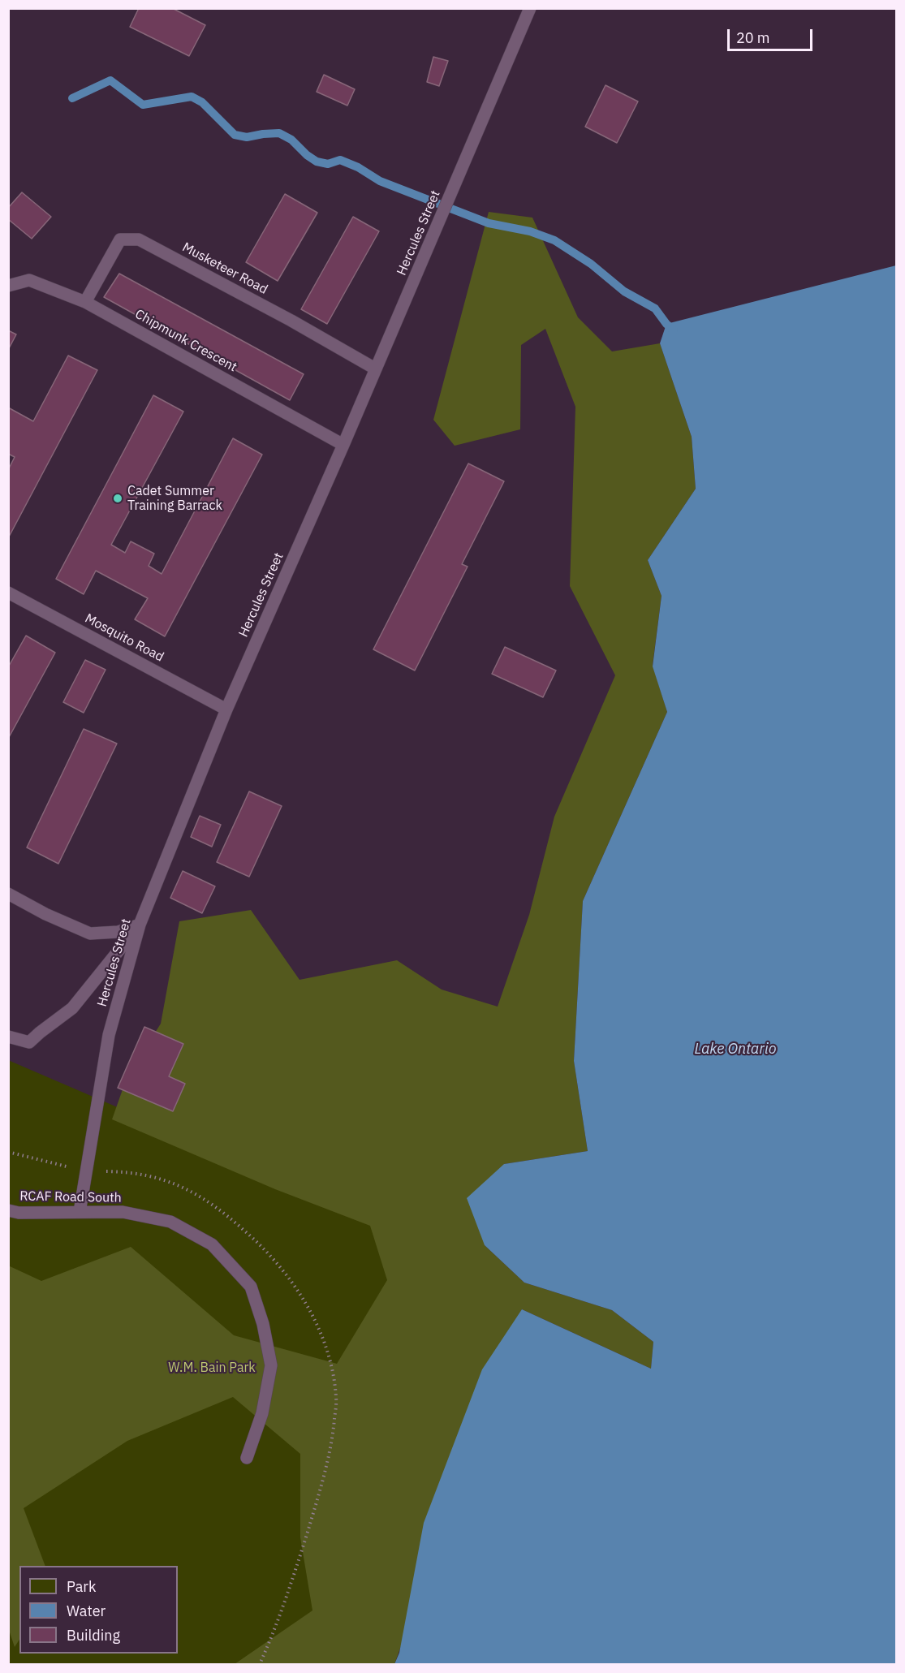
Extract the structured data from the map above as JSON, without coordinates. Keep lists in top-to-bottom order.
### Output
{
  "streets": {
    "lane": [
      "Hercules Street",
      "Musketeer Road",
      "Chipmunk Crescent",
      "Mosquito Road",
      "RCAF Road South"
    ]
  },
  "crossings": [
    ["Hercules Street", "Musketeer Road"],
    ["Hercules Street", "Chipmunk Crescent"],
    ["Hercules Street", "Mosquito Road"],
    ["Hercules Street", "RCAF Road South"],
    ["Musketeer Road", "Chipmunk Crescent"]
  ],
  "water": ["Lake Ontario"],
  "parks": ["W.M. Bain Park"],
  "places": ["Cadet Summer Training Barrack"],
  "legend": ["Park", "Water", "Building"],
  "scale_bar": "20 m"
}
